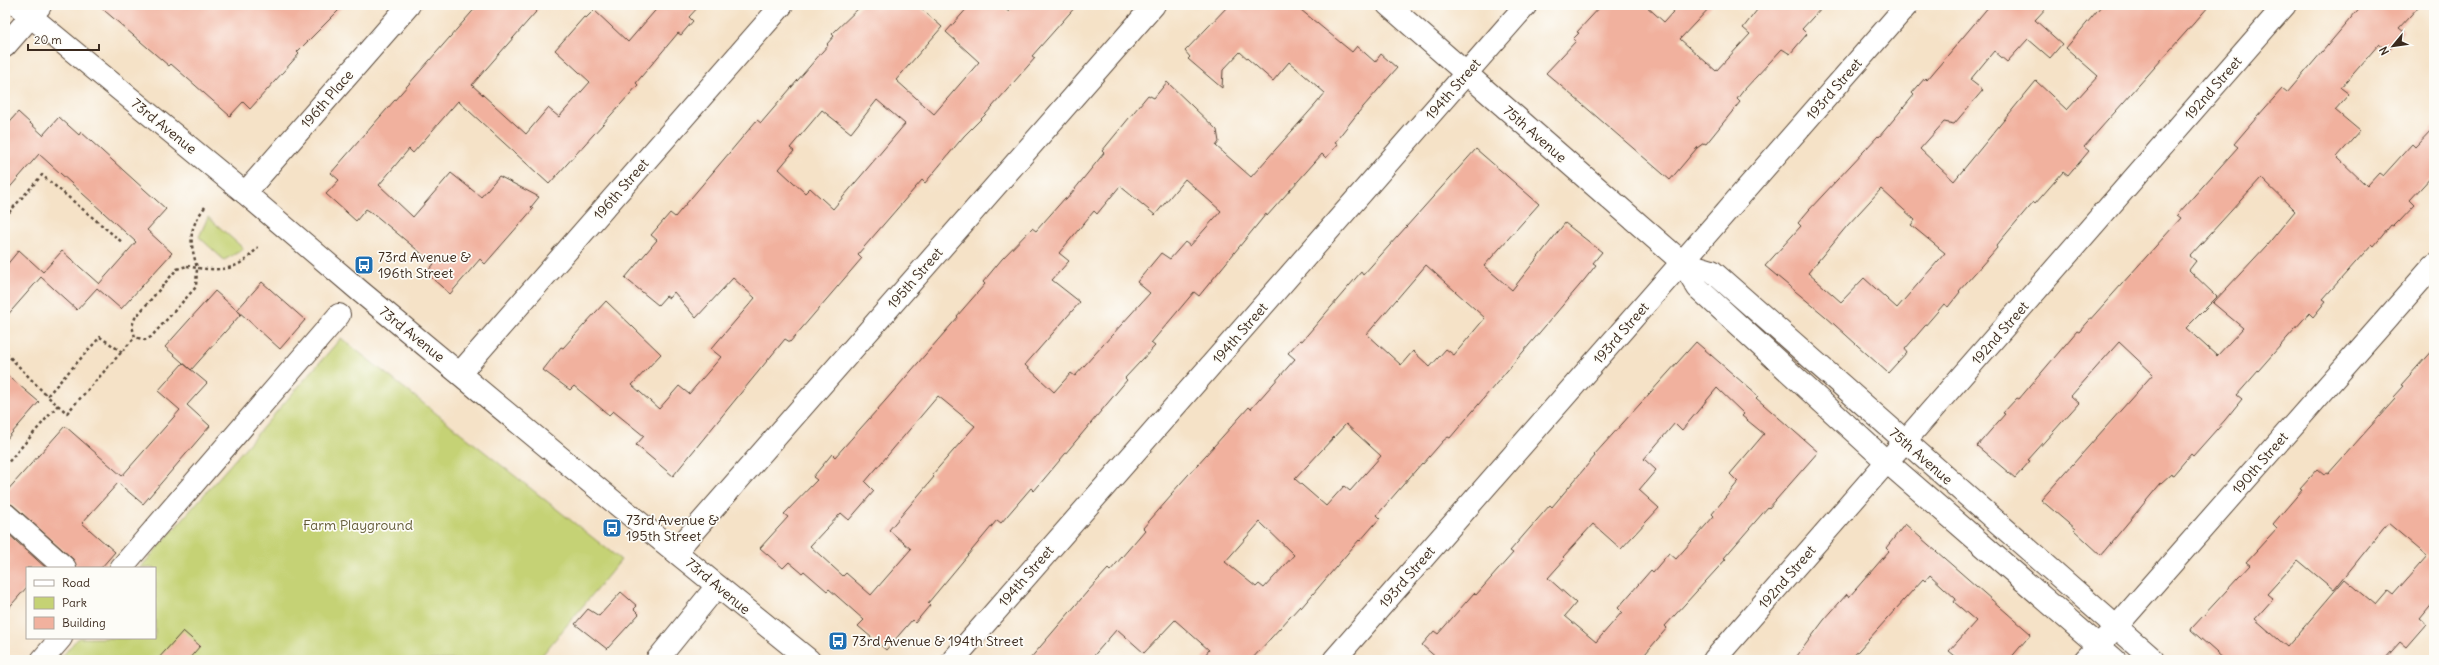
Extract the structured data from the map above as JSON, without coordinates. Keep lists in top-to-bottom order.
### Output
{
  "streets": {
    "street": [
      "192nd Street",
      "194th Street",
      "193rd Street",
      "196th Place",
      "73rd Avenue",
      "75th Avenue",
      "196th Street",
      "195th Street",
      "190th Street"
    ]
  },
  "crossings": [
    ["192nd Street", "75th Avenue"],
    ["194th Street", "75th Avenue"],
    ["193rd Street", "75th Avenue"],
    ["196th Place", "73rd Avenue"],
    ["73rd Avenue", "196th Street"],
    ["73rd Avenue", "195th Street"],
    ["75th Avenue", "190th Street"]
  ],
  "parks": ["Farm Playground"],
  "places": {
    "bus stop": ["73rd Avenue & 196th Street", "73rd Avenue & 195th Street", "73rd Avenue & 194th Street"]
  },
  "legend": ["Road", "Park", "Building"],
  "scale_bar": "20 m",
  "north": "bottom left"
}
